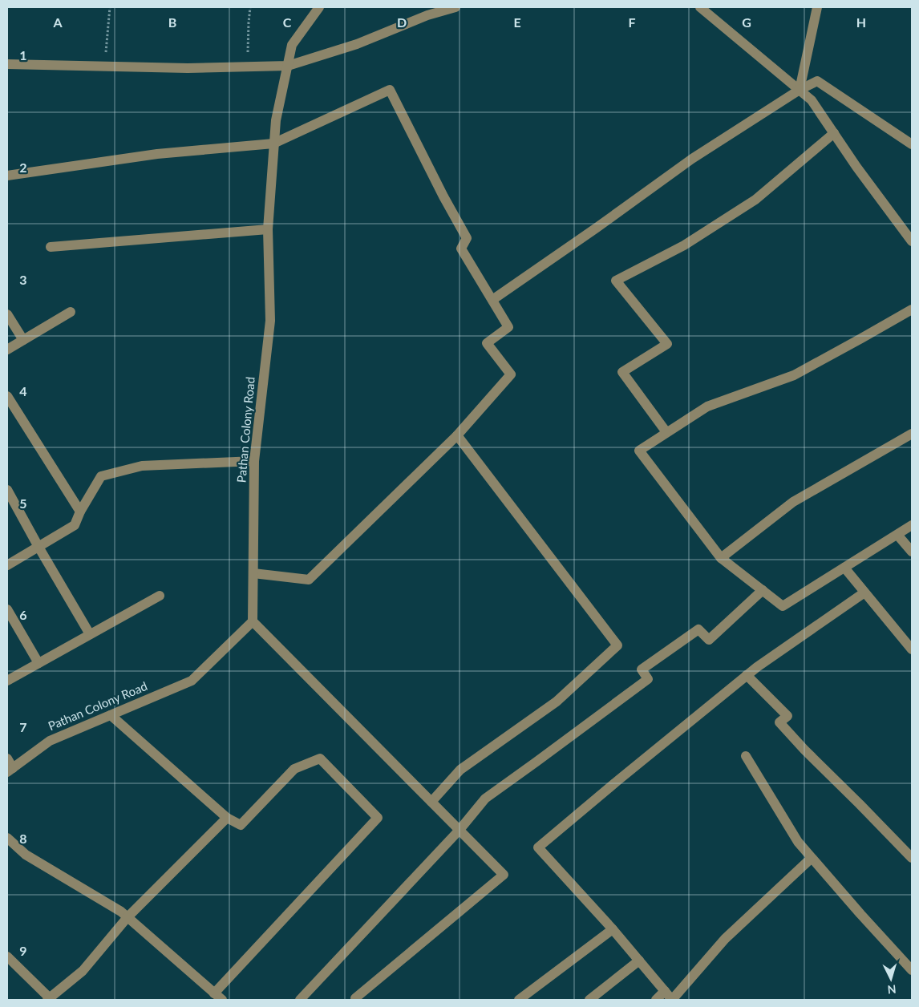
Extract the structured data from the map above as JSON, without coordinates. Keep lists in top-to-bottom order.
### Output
{
  "streets": {
    "street": ["Pathan Colony Road"]
  },
  "north": "bottom",
  "grid": {
    "columns": [
      "A",
      "B",
      "C",
      "D",
      "E",
      "F",
      "G",
      "H"
    ],
    "rows": [
      "1",
      "2",
      "3",
      "4",
      "5",
      "6",
      "7",
      "8",
      "9"
    ]
  }
}
